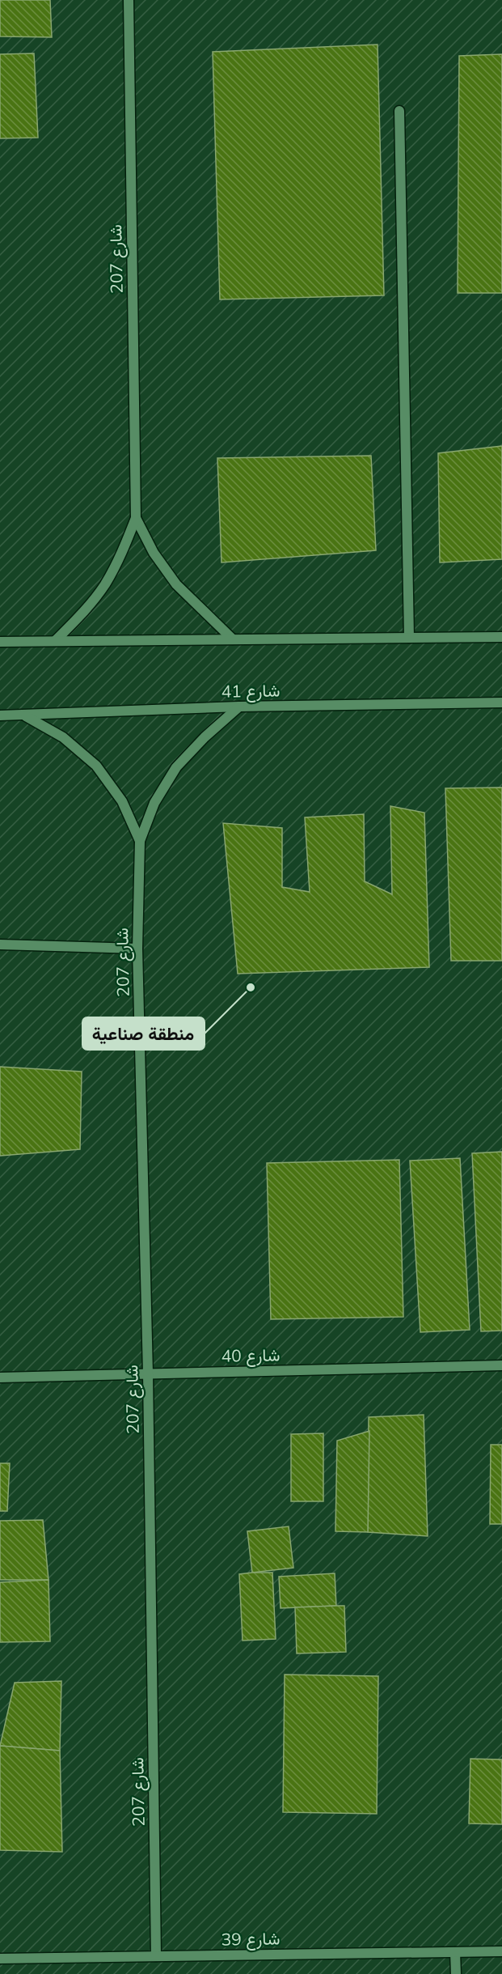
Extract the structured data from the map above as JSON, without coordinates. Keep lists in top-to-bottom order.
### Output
{
  "streets": {
    "street": [
      "شارع 207",
      "شارع 41",
      "شارع 40",
      "شارع 39"
    ]
  },
  "crossings": [
    ["شارع 207", "شارع 41"],
    ["شارع 207", "شارع 40"],
    ["شارع 207", "شارع 39"]
  ],
  "places": ["منطقة صناعية"]
}
